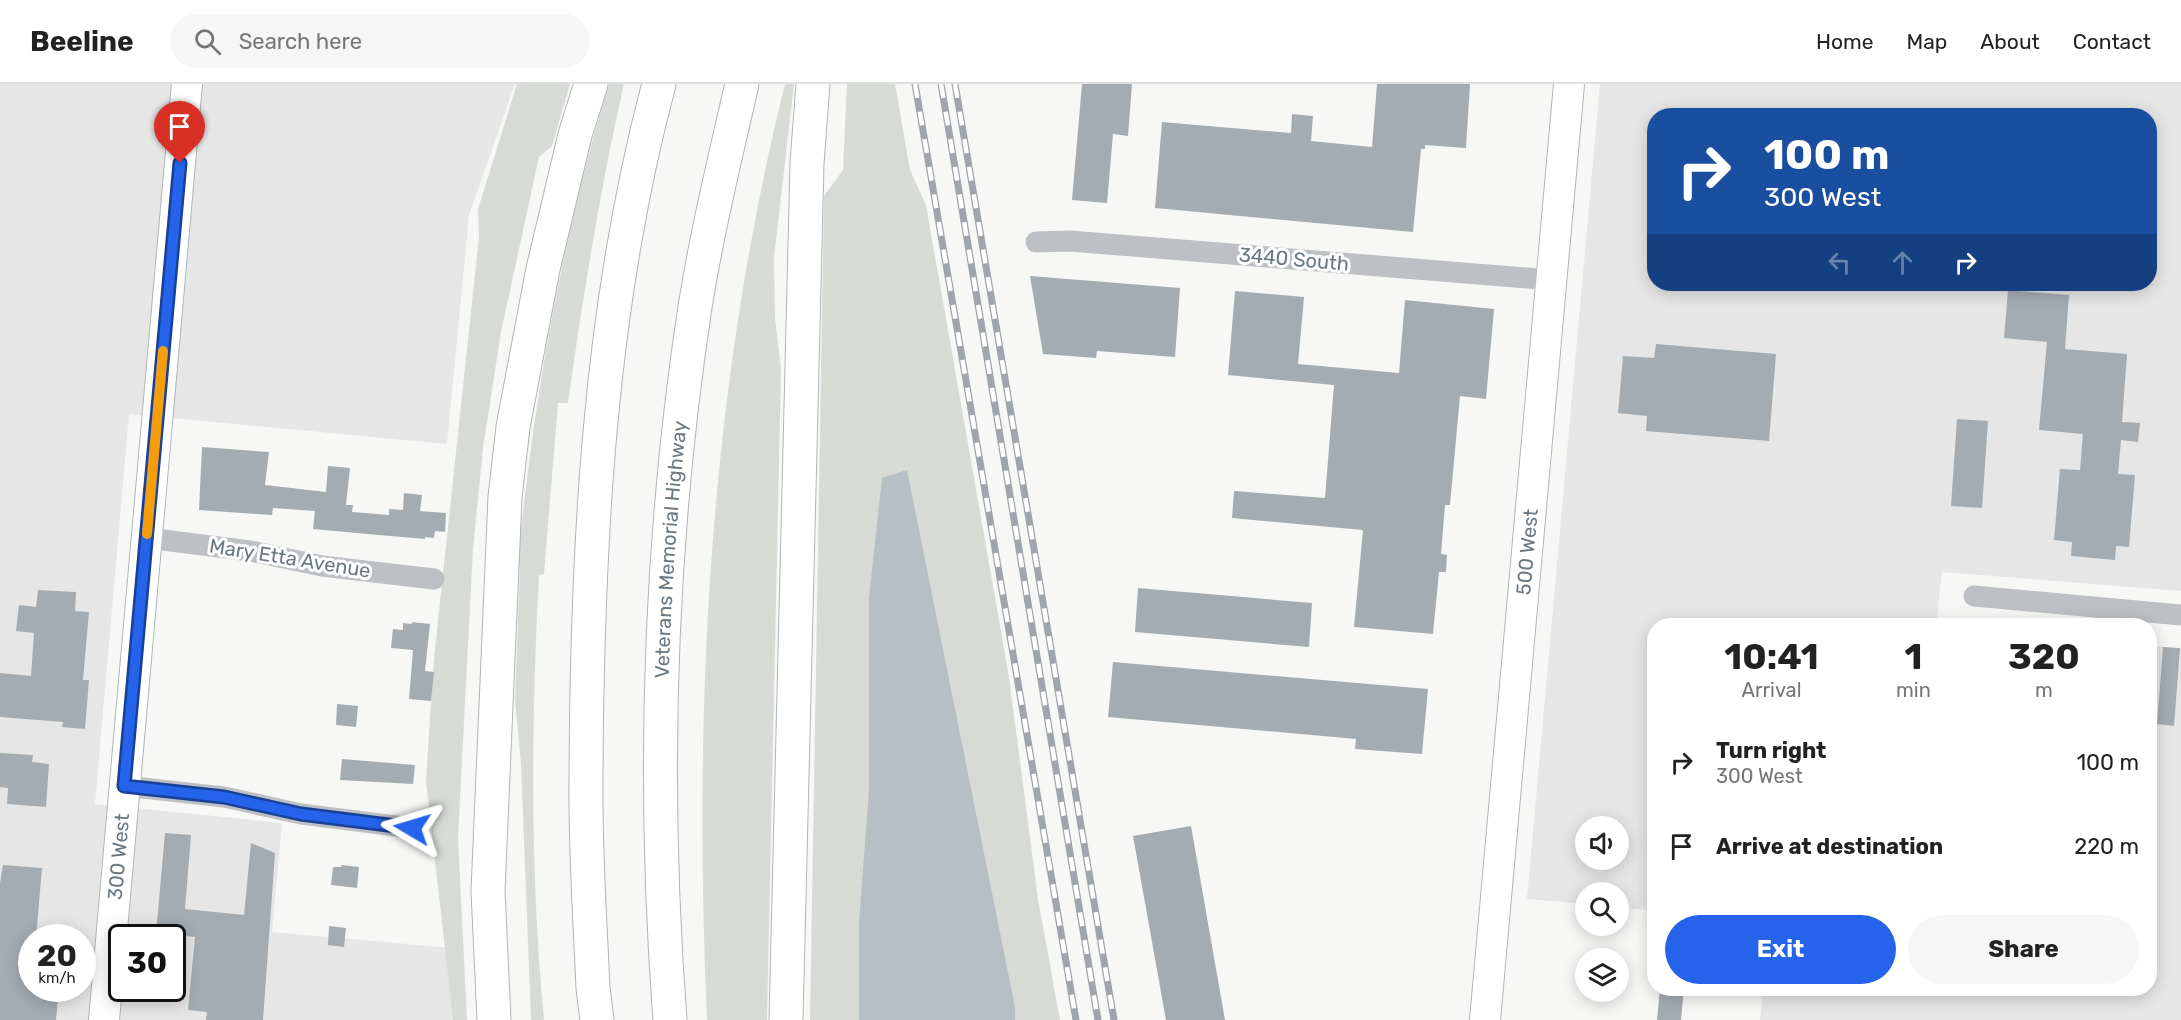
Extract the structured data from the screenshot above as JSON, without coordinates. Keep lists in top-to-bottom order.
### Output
{
  "streets": {
    "highway": ["Veterans Memorial Highway"],
    "street": [
      "3440 South",
      "500 West",
      "Mary Etta Avenue",
      "300 West"
    ]
  },
  "crossings": [
    ["3440 South", "500 West"],
    ["Mary Etta Avenue", "300 West"]
  ],
  "page": {
    "header": "Beeline",
    "search": "Search here",
    "nav": [
      "Home",
      "Map",
      "About",
      "Contact"
    ],
    "turn": ["100 m", "300 West"],
    "eta": [
      "10:41",
      "Arrival",
      "1",
      "min",
      "320",
      "m"
    ],
    "list": [
      {
        "name": "Turn right",
        "note": "300 West",
        "value": "100 m"
      },
      {
        "name": "Arrive at destination",
        "value": "220 m"
      }
    ],
    "buttons": ["Exit", "Share"],
    "speed": "20 km/h",
    "limit": "30"
  }
}
